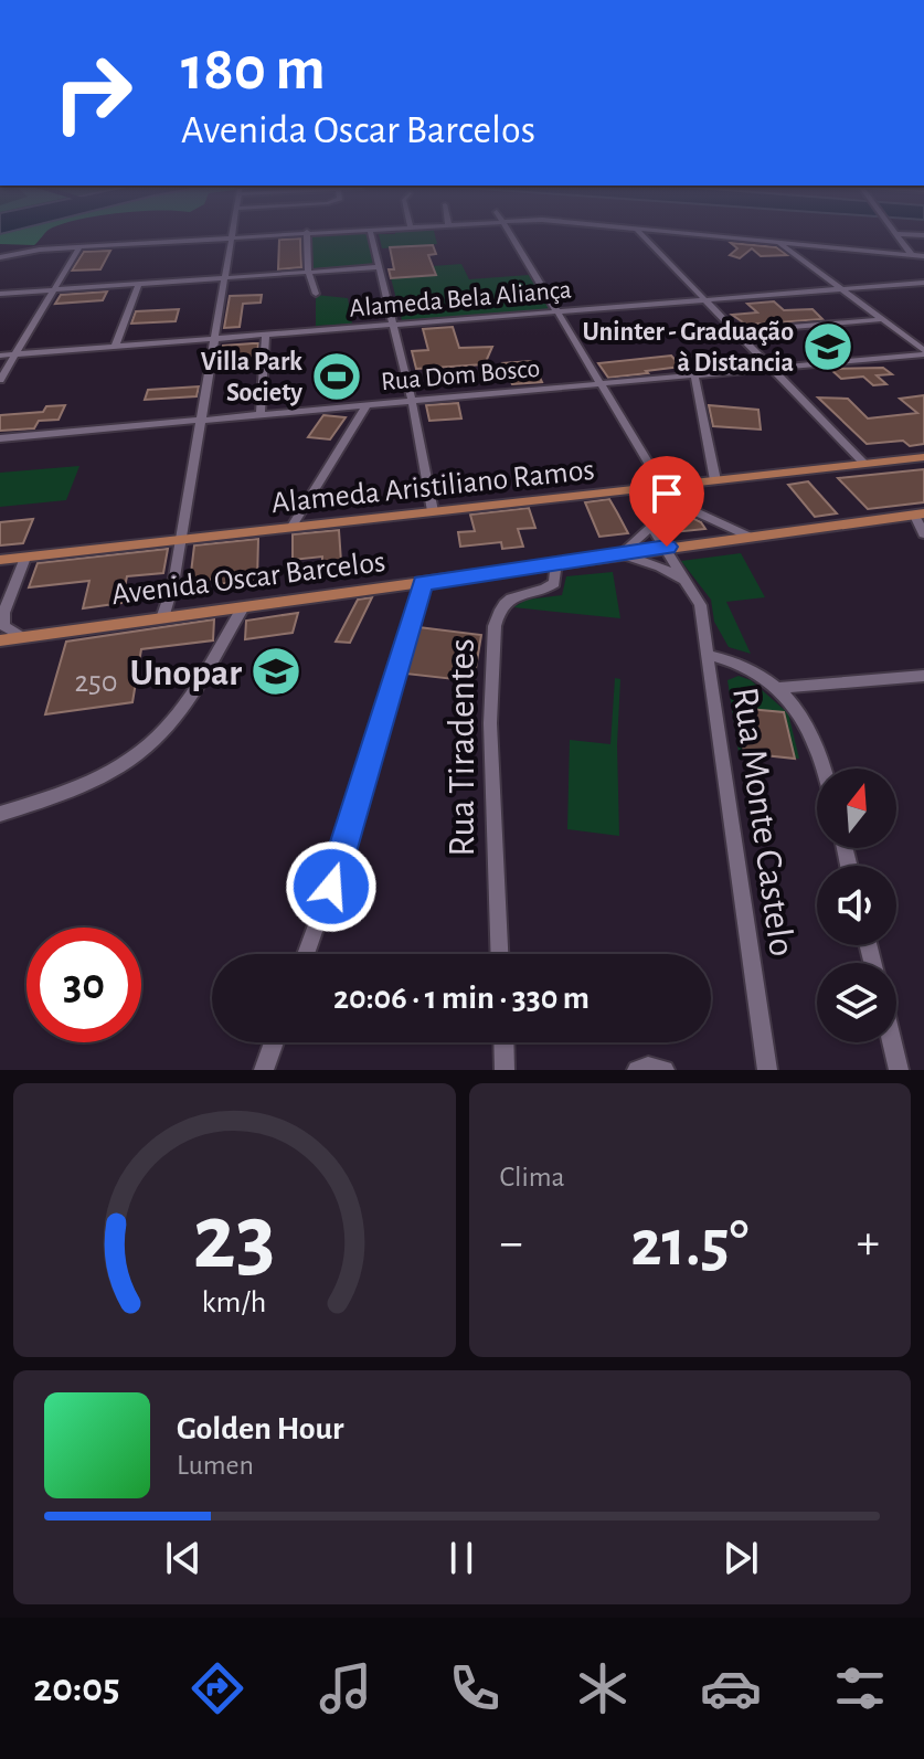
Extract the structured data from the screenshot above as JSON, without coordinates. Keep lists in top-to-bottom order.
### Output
{
  "streets": {
    "main road": ["Alameda Aristiliano Ramos", "Avenida Oscar Barcelos"],
    "street": [
      "Alameda Bela Aliança",
      "Rua Dom Bosco",
      "Rua Tiradentes",
      "Rua Monte Castelo"
    ]
  },
  "crossings": [
    ["Avenida Oscar Barcelos", "Rua Tiradentes"],
    ["Avenida Oscar Barcelos", "Rua Monte Castelo"]
  ],
  "places": {
    "school or university": ["Uninter - Graduação à Distancia", "Unopar"],
    "sports": ["Villa Park Society"]
  },
  "house_numbers": ["250"],
  "north": "top",
  "page": {
    "turn": ["180 m", "Avenida Oscar Barcelos"],
    "limit": "30",
    "trip": "20:06 · 1 min · 330 m",
    "tile": "Clima",
    "heat": ["−", "21.5°", "+"],
    "song": ["Golden Hour", "Lumen"],
    "tabs": "20:05",
    "gauge": ["23", "km/h"]
  }
}
